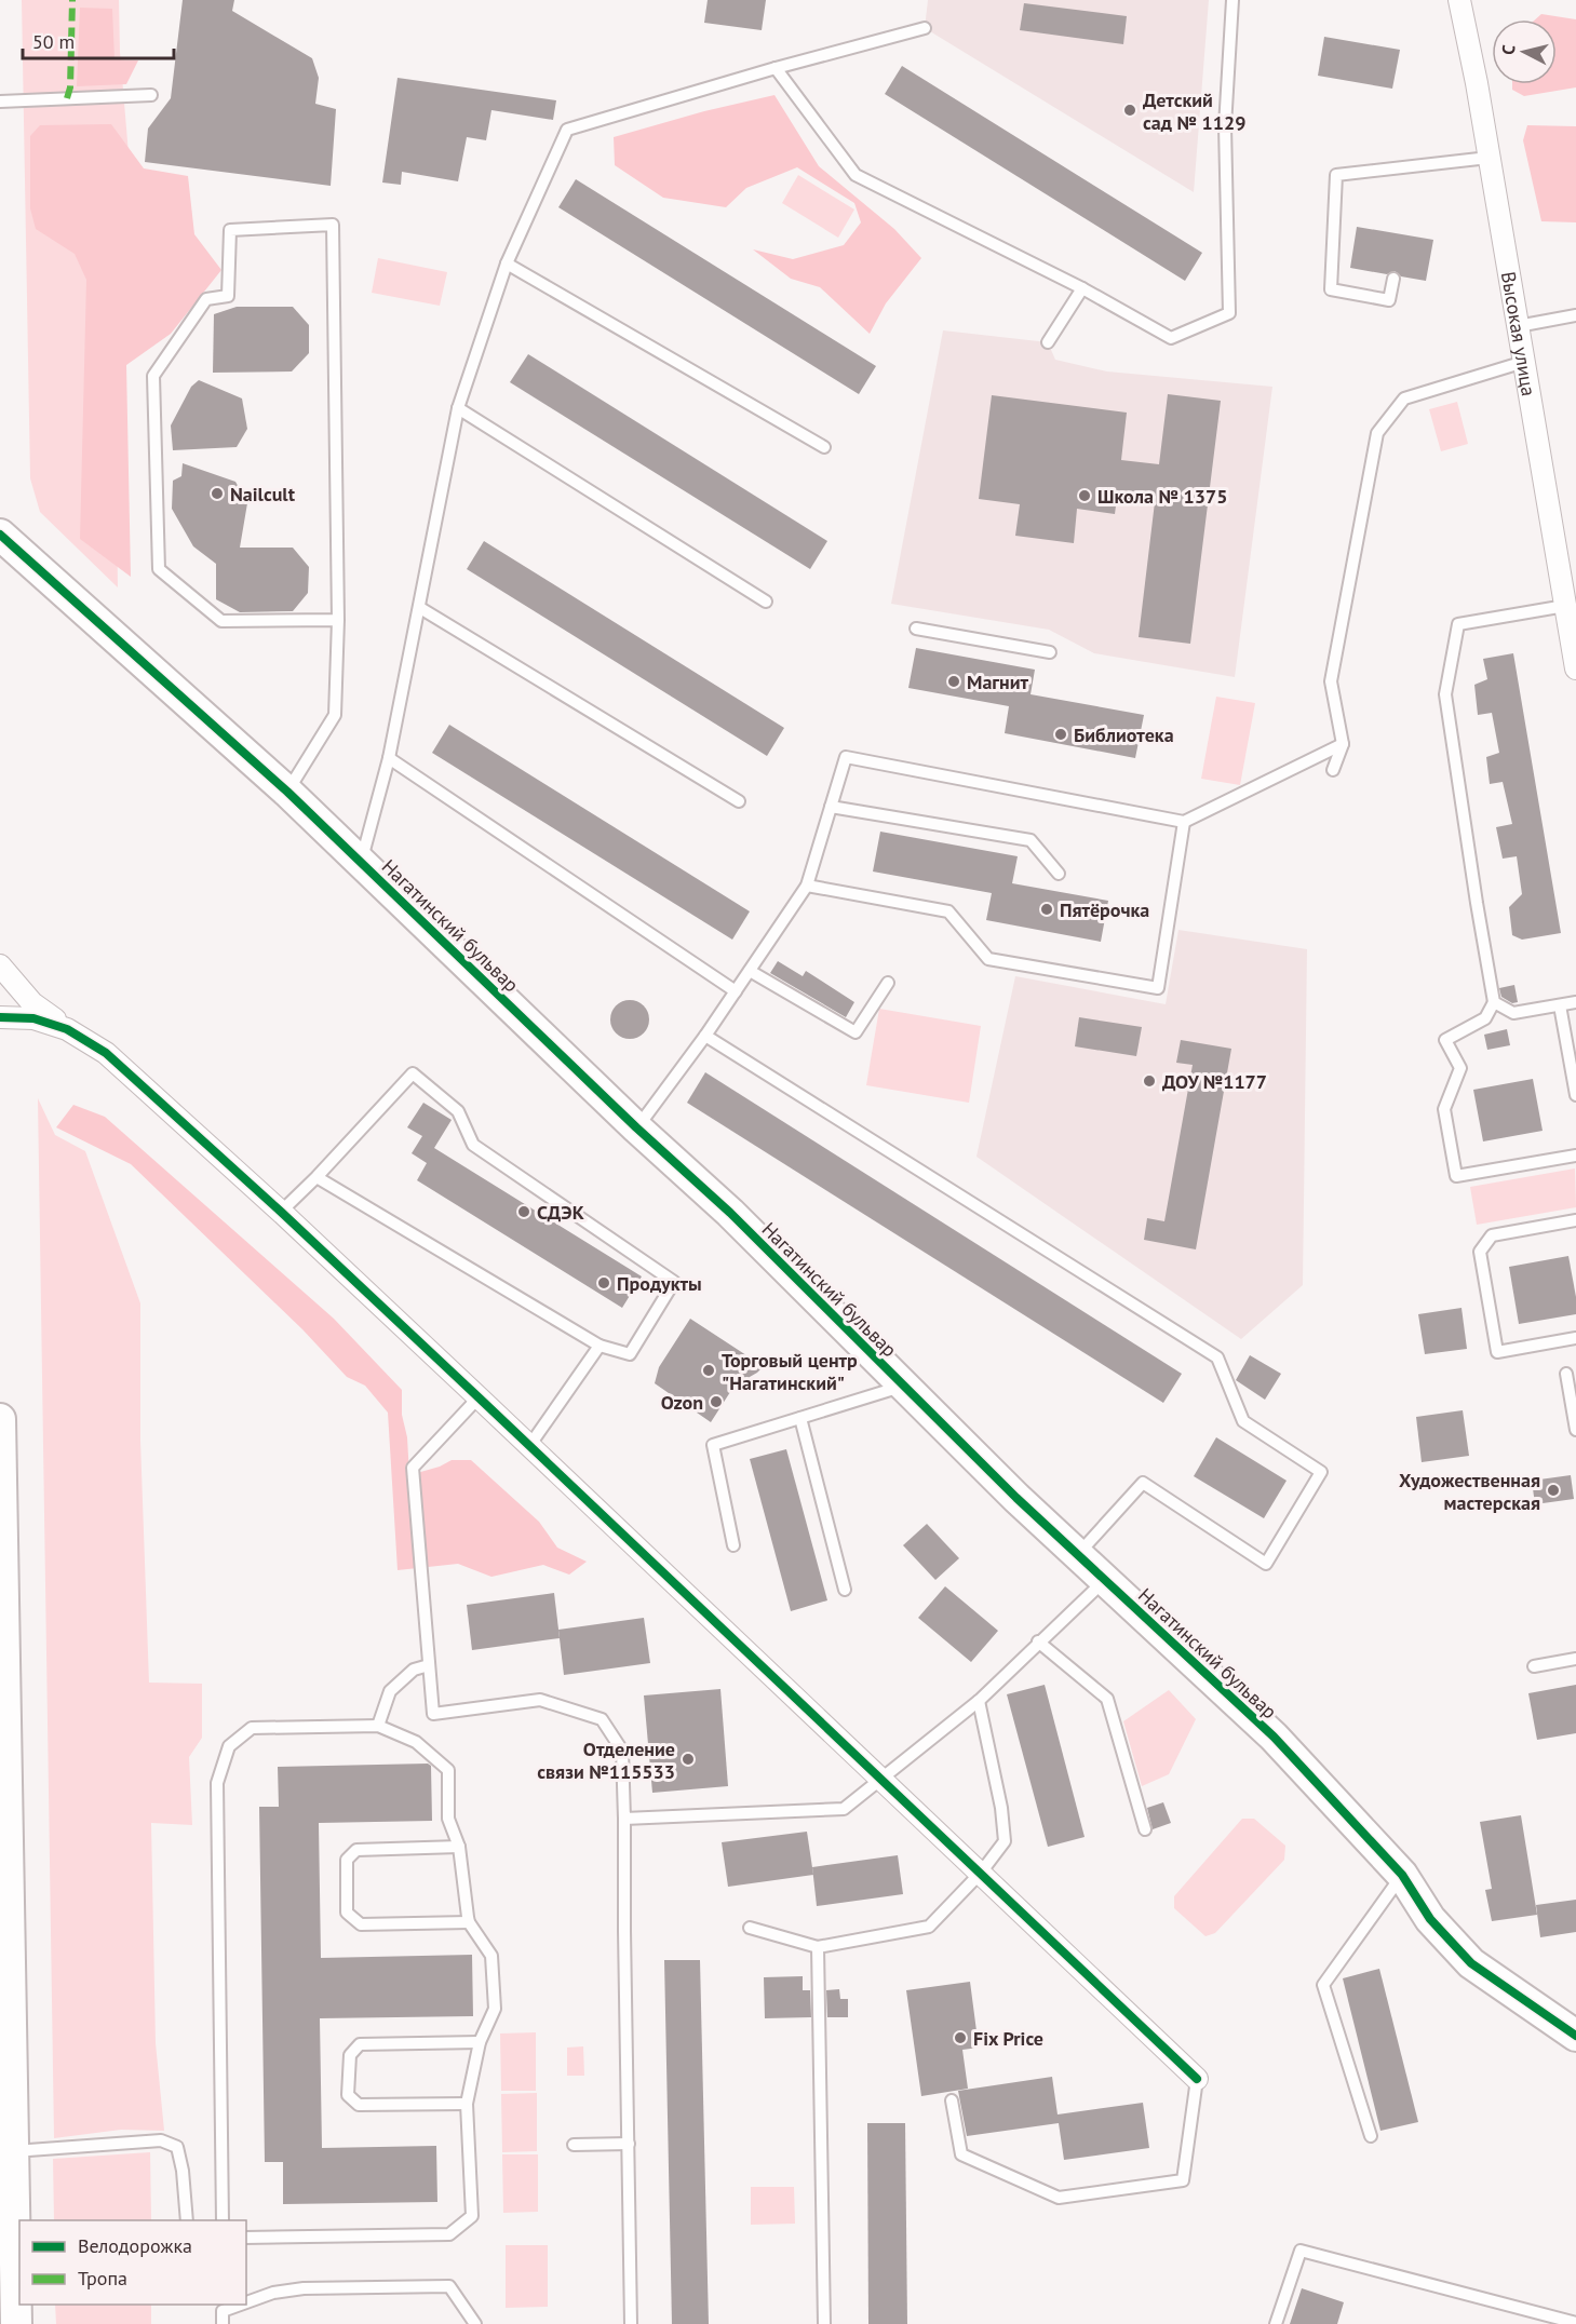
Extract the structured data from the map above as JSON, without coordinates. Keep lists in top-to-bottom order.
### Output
{
  "streets": {
    "street": ["Высокая улица", "Нагатинский бульвар"]
  },
  "places": [
    "Детский сад № 1129",
    "Nailcult",
    "Школа № 1375",
    "Магнит",
    "Библиотека",
    "Пятёрочка",
    "ДОУ №1177",
    "СДЭК",
    "Продукты",
    "Торговый центр \"Нагатинский\"",
    "Ozon",
    "Художественная мастерская",
    "Отделение связи №115533",
    "Fix Price"
  ],
  "legend": ["Велодорожка", "Тропа"],
  "scale_bar": "50 m",
  "north": "left"
}
